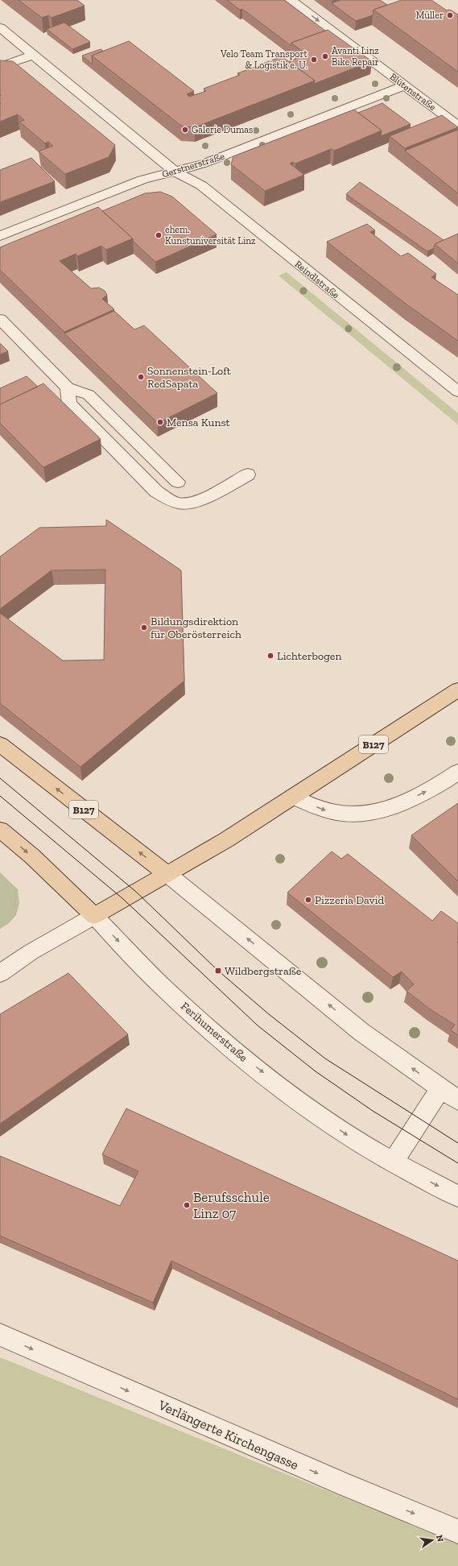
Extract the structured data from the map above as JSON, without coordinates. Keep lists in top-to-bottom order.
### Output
{
  "streets": {
    "main road": ["B127", "Ferihumerstraße"],
    "street": [
      "Blütenstraße",
      "Gerstnerstraße",
      "Reindlstraße",
      "Verlängerte Kirchengasse"
    ]
  },
  "crossings": [
    ["Blütenstraße", "Gerstnerstraße"],
    ["Gerstnerstraße", "Reindlstraße"],
    ["B127", "Ferihumerstraße"]
  ],
  "one_way": ["Blütenstraße", "Ferihumerstraße", "Verlängerte Kirchengasse"],
  "places": {
    "other": [
      "Müller",
      "Avanti Linz Bike Repair",
      "Velo Team Transport & Logistik e. U.",
      "Galerie Dumas",
      "ehem. Kunstuniversität Linz",
      "Sonnenstein-Loft RedSapata",
      "Mensa Kunst",
      "Bildungsdirektion für Oberösterreich",
      "Lichterbogen",
      "Pizzeria David",
      "Berufsschule Linz 07"
    ],
    "transit": ["Wildbergstraße"]
  },
  "north": "right"
}
